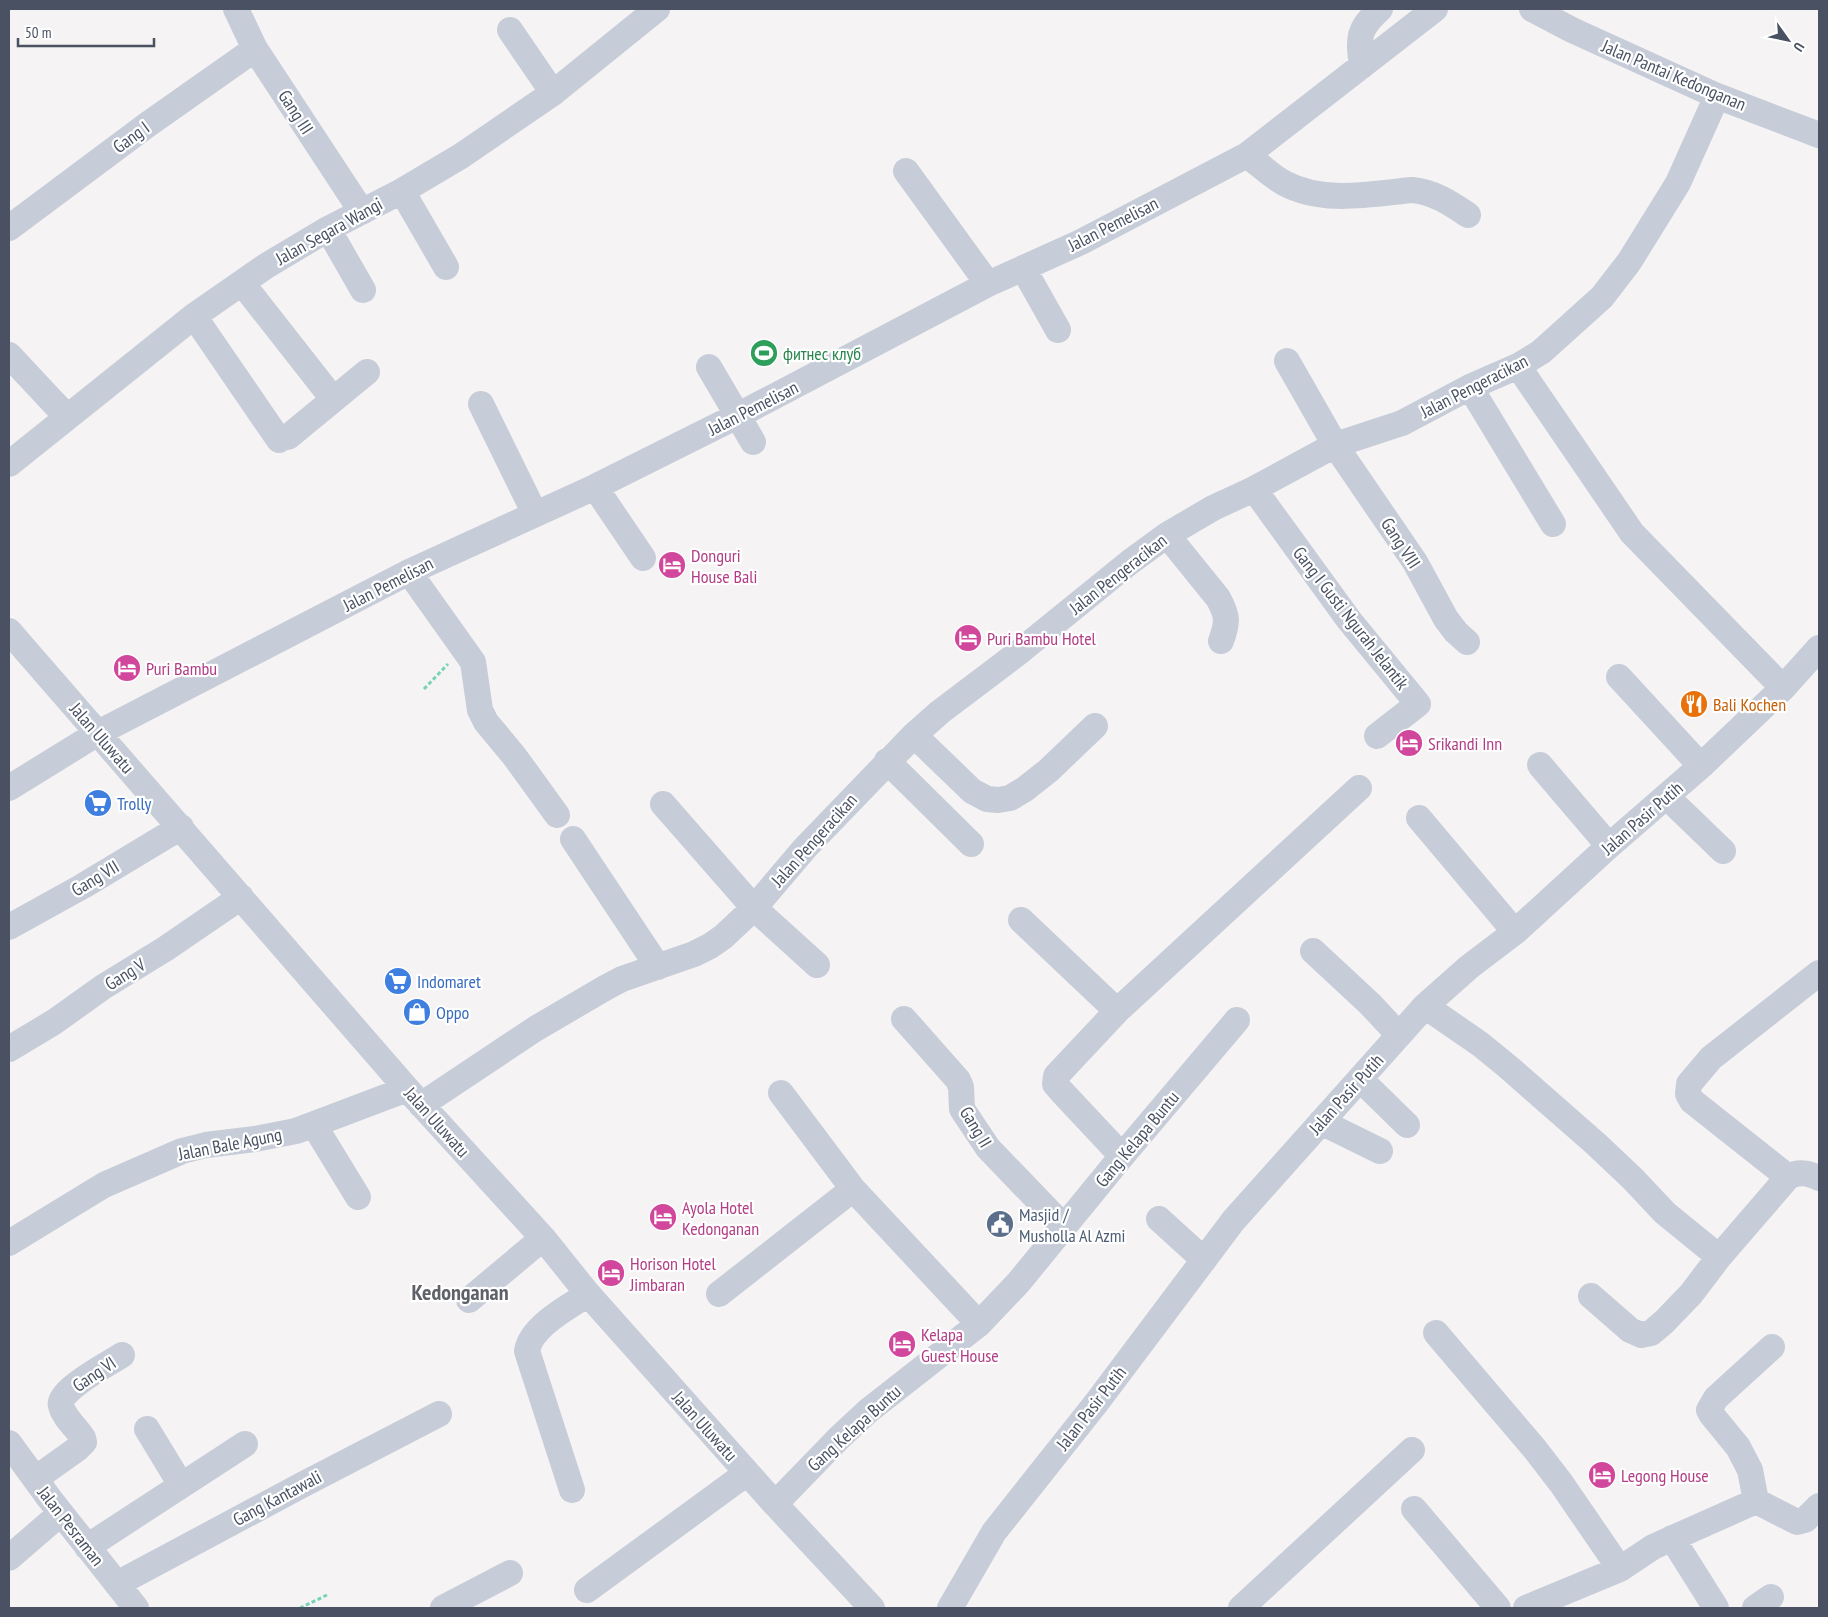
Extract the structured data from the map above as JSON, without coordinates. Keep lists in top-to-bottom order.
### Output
{
  "streets": {
    "street": [
      "Jalan Pantai Kedonganan",
      "Gang III",
      "Gang I",
      "Jalan Pemelisan",
      "Jalan Segara Wangi",
      "Jalan Pengeracikan",
      "Gang VIII",
      "Gang I Gusti Ngurah Jelantik",
      "Jalan Uluwatu",
      "Jalan Pasir Putih",
      "Gang VII",
      "Gang V",
      "Gang II",
      "Gang Kelapa Buntu",
      "Jalan Bale Agung",
      "Gang VI",
      "Gang Kantawali",
      "Jalan Pesraman"
    ]
  },
  "crossings": [
    ["Jalan Pantai Kedonganan", "Jalan Pengeracikan"],
    ["Gang III", "Gang I"],
    ["Gang III", "Jalan Segara Wangi"],
    ["Jalan Pemelisan", "Jalan Uluwatu"],
    ["Jalan Pengeracikan", "Gang VIII"],
    ["Jalan Pengeracikan", "Gang I Gusti Ngurah Jelantik"],
    ["Jalan Pengeracikan", "Jalan Uluwatu"],
    ["Jalan Pengeracikan", "Jalan Bale Agung"],
    ["Jalan Uluwatu", "Gang VII"],
    ["Jalan Uluwatu", "Gang V"],
    ["Jalan Uluwatu", "Gang Kelapa Buntu"],
    ["Jalan Uluwatu", "Jalan Bale Agung"],
    ["Gang II", "Gang Kelapa Buntu"],
    ["Gang VI", "Jalan Pesraman"],
    ["Gang Kantawali", "Jalan Pesraman"]
  ],
  "districts": ["Kedonganan"],
  "places": {
    "sports": ["фитнес клуб"],
    "hotel": [
      "Donguri House Bali",
      "Puri Bambu Hotel",
      "Puri Bambu",
      "Srikandi Inn",
      "Ayola Hotel Kedonganan",
      "Horison Hotel Jimbaran",
      "Kelapa Guest House",
      "Legong House"
    ],
    "restaurant": ["Bali Kochen"],
    "supermarket": ["Trolly", "Indomaret"],
    "shop": ["Oppo"],
    "public building": ["Masjid / Musholla Al Azmi"]
  },
  "scale_bar": "50 m",
  "north": "bottom right"
}
